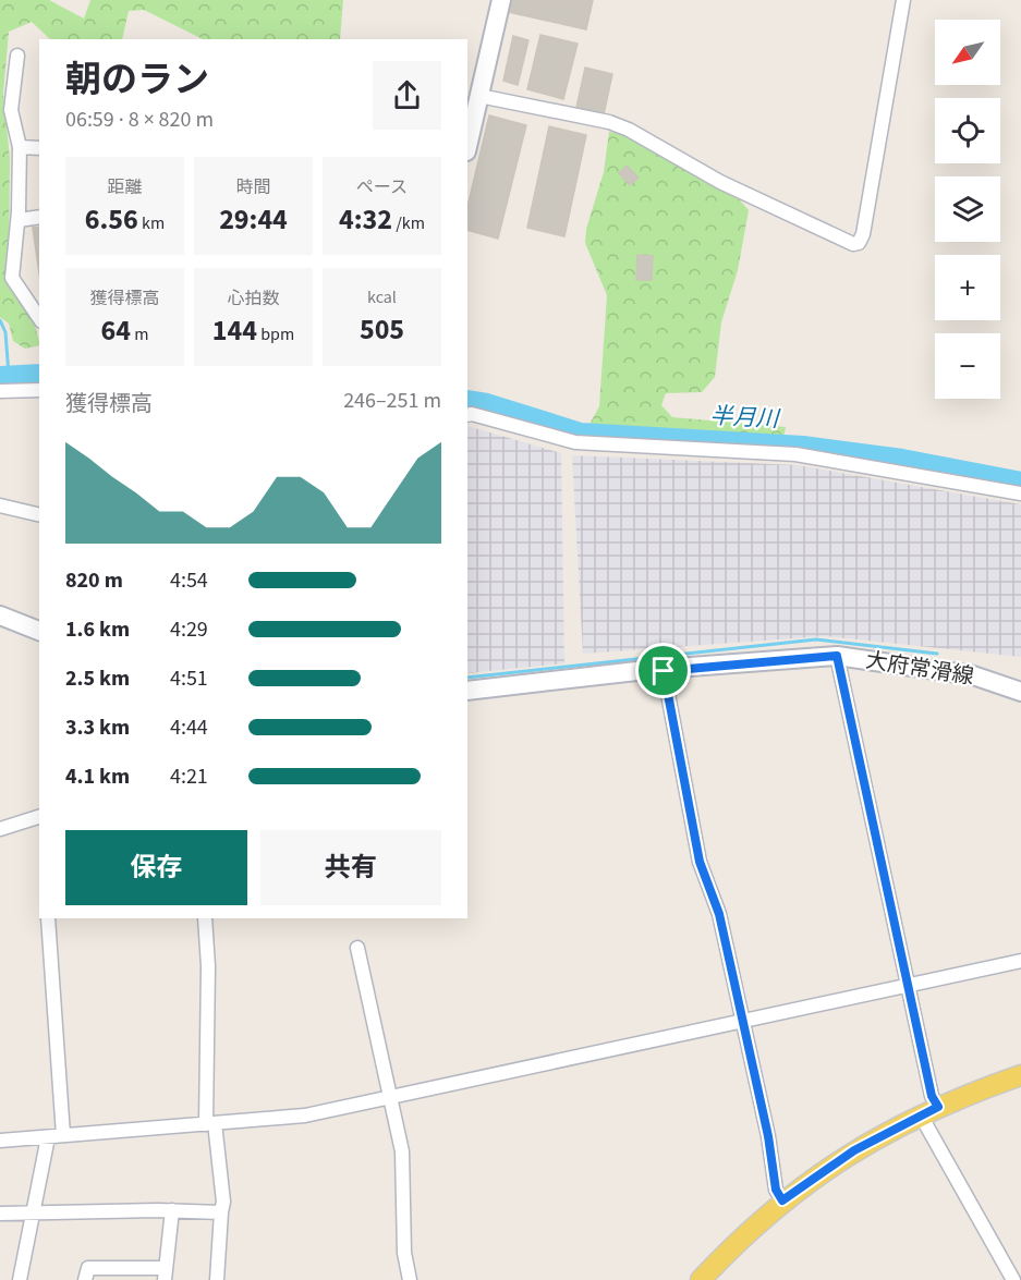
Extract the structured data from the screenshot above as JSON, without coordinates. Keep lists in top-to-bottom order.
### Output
{
  "streets": {
    "main road": ["大府常滑線"]
  },
  "water": ["半月川"],
  "north": "bottom left",
  "page": {
    "map_buttons": ["+", "−"],
    "heading": ["朝のラン", "06:59 · 8 × 820 m"],
    "stats": [
      ["距離", "6.56 km"],
      ["時間", "29:44"],
      ["ペース", "4:32 /km"],
      ["獲得標高", "64 m"],
      ["心拍数", "144 bpm"],
      ["kcal", "505"]
    ],
    "chart": ["獲得標高", "246–251 m"],
    "list": [
      {
        "name": "820 m",
        "note": "4:54"
      },
      {
        "name": "1.6 km",
        "note": "4:29"
      },
      {
        "name": "2.5 km",
        "note": "4:51"
      },
      {
        "name": "3.3 km",
        "note": "4:44"
      },
      {
        "name": "4.1 km",
        "note": "4:21"
      }
    ],
    "buttons": ["保存", "共有"]
  }
}
